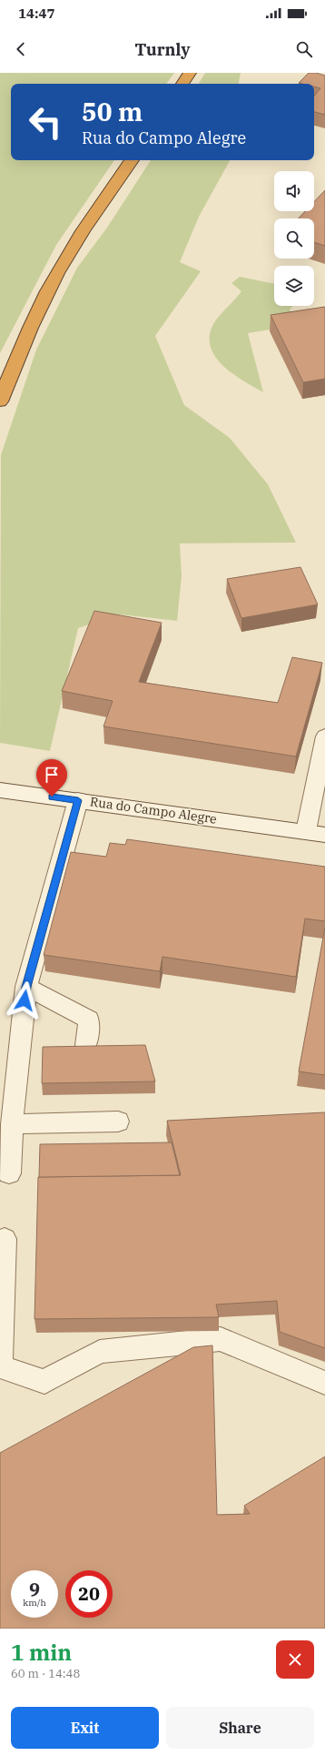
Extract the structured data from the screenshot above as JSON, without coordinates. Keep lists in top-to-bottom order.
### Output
{
  "streets": {
    "main road": ["Rua do Campo Alegre"]
  },
  "page": {
    "status": "14:47",
    "header": "Turnly",
    "turn": ["50 m", "Rua do Campo Alegre"],
    "speed": "9 km/h",
    "limit": "20",
    "heading": ["1 min", "60 m · 14:48"],
    "buttons": ["Exit", "Share"]
  }
}
